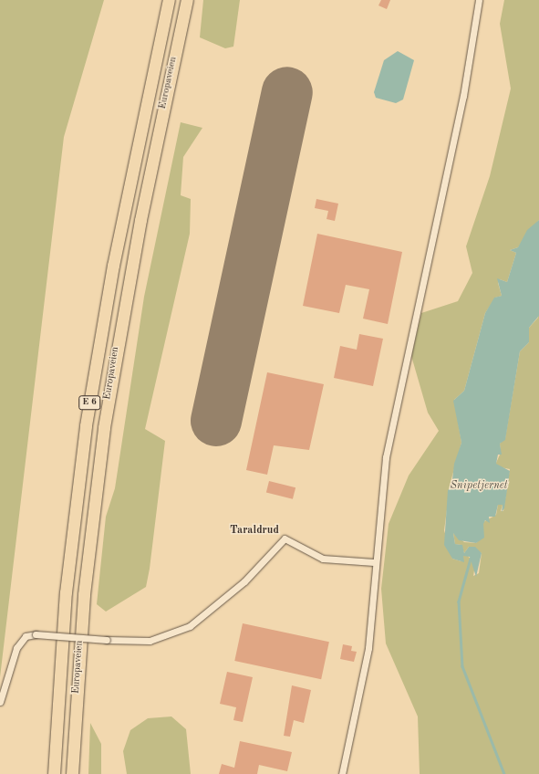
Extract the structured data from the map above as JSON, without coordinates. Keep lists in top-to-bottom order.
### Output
{
  "streets": {
    "highway": ["Europaveien", "E 6"]
  },
  "districts": ["Taraldrud"],
  "water": ["Snipetjernet"]
}
